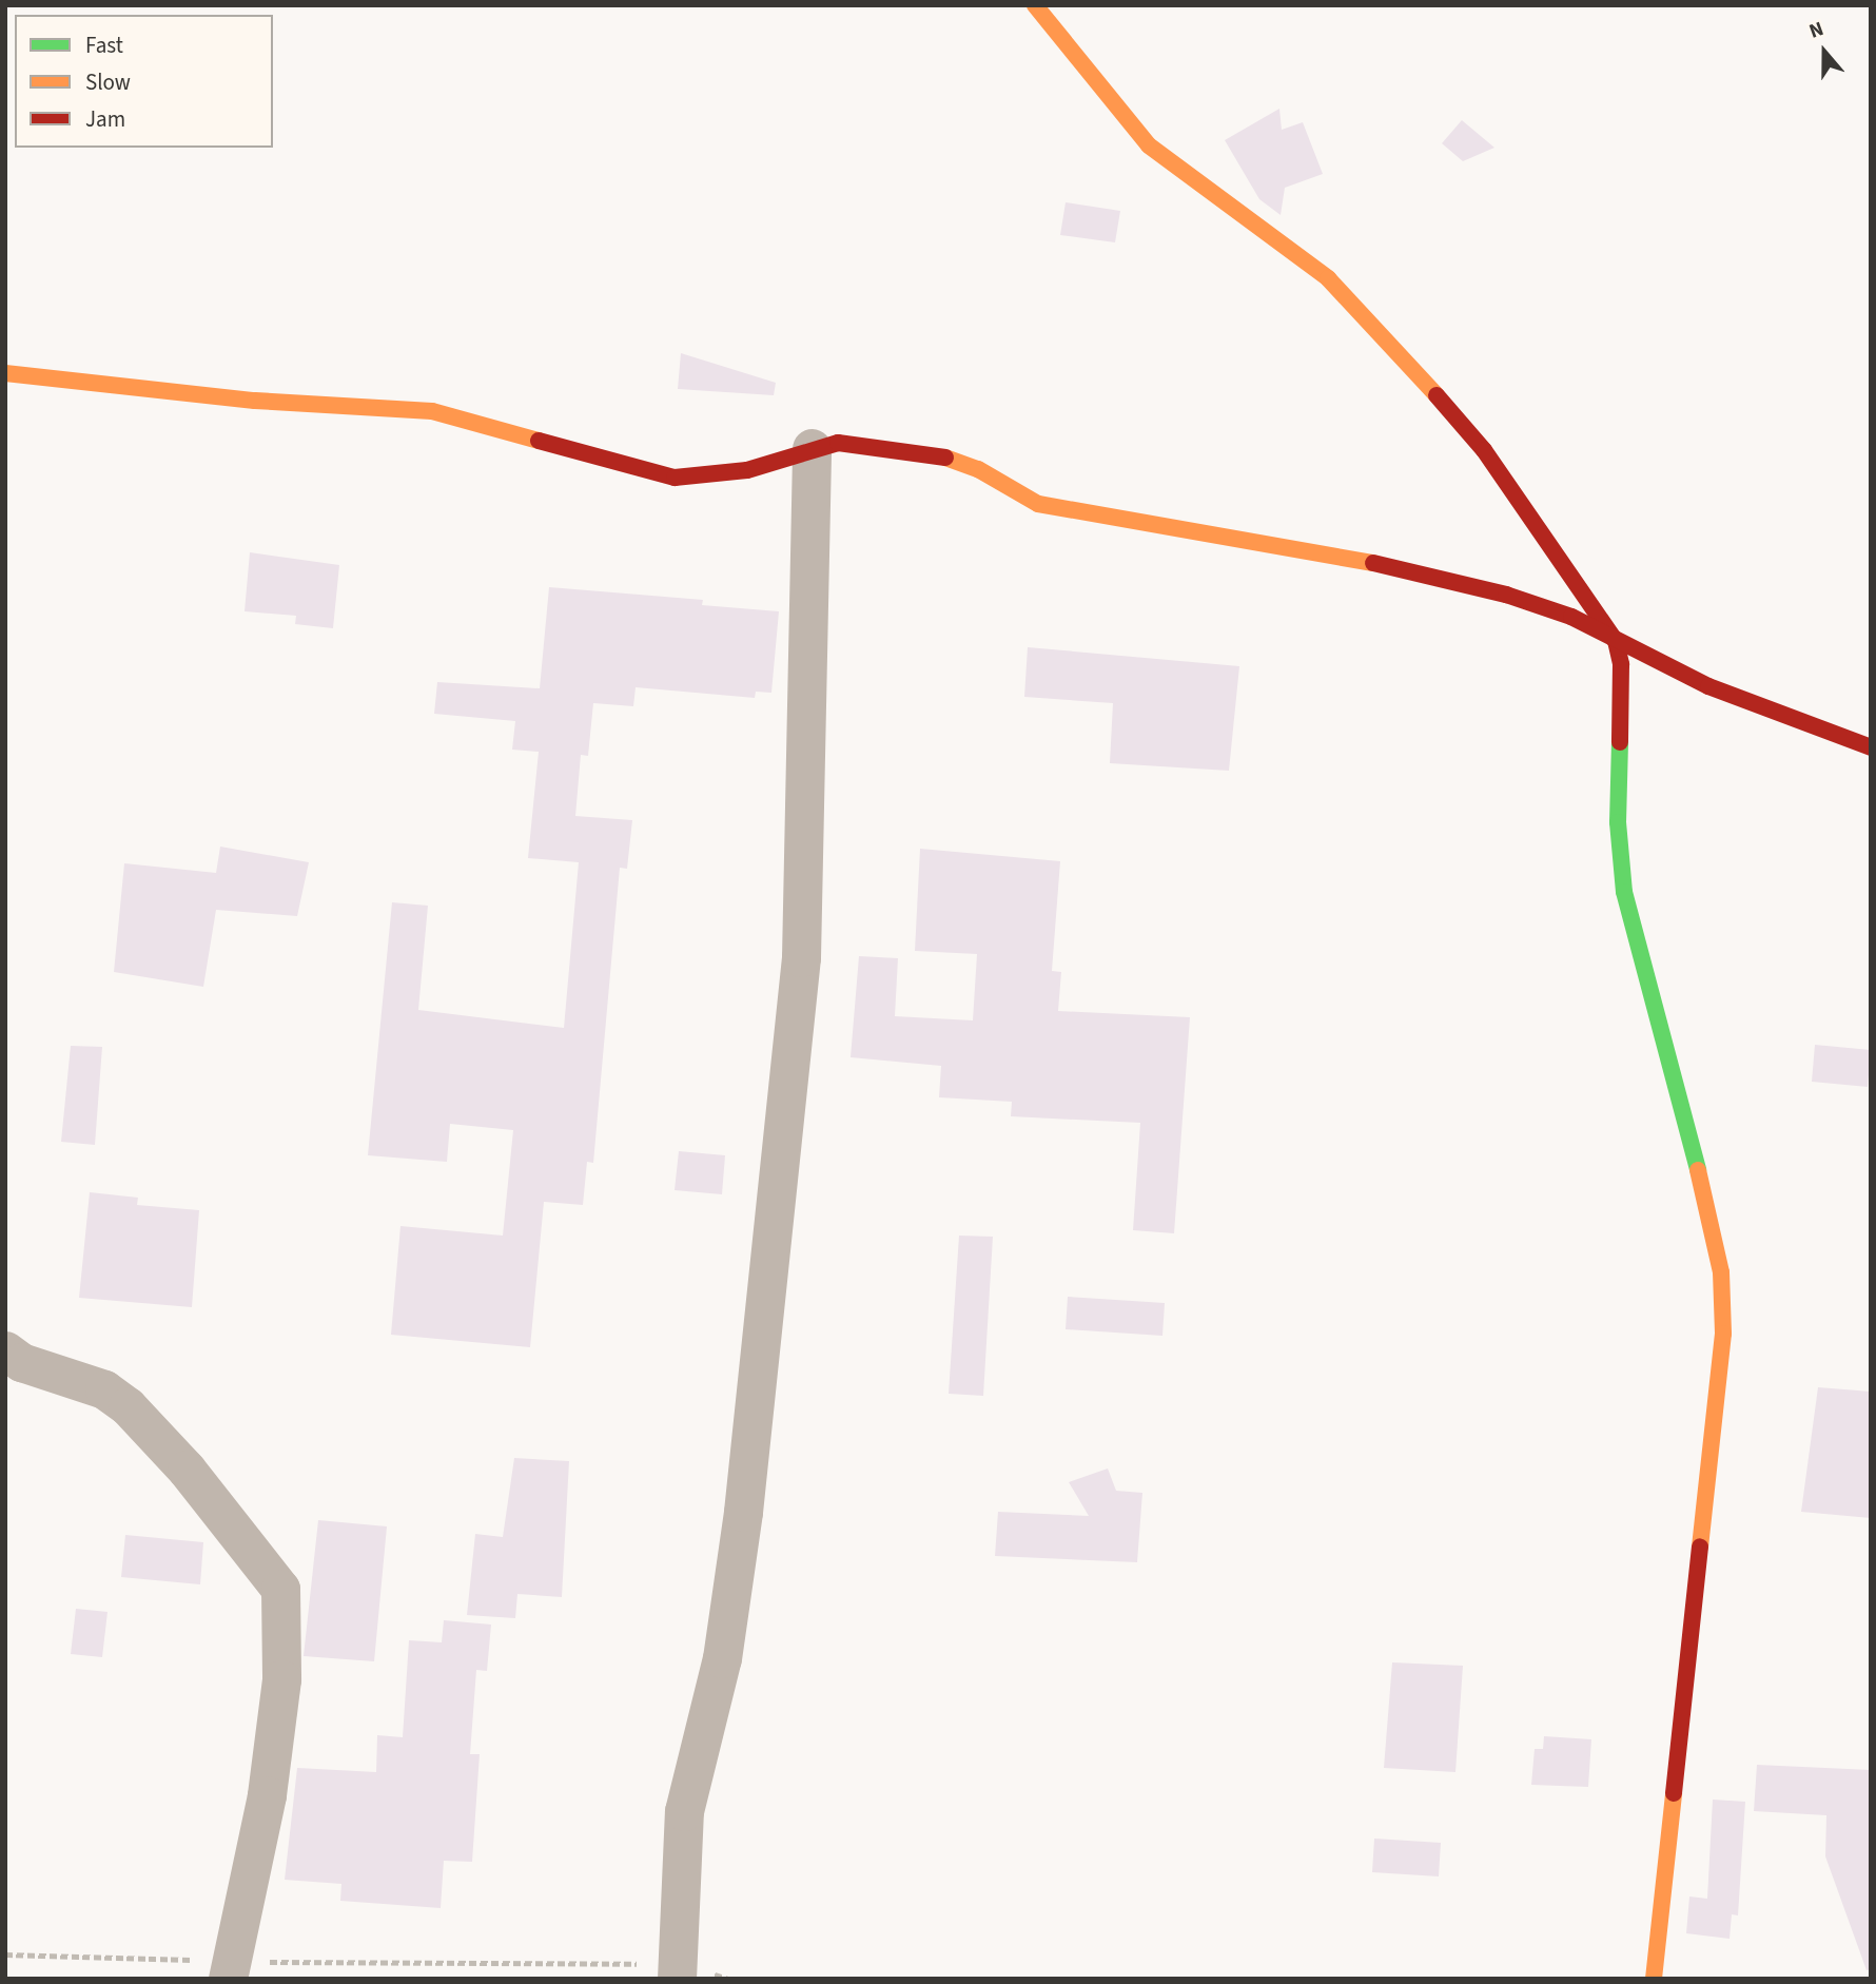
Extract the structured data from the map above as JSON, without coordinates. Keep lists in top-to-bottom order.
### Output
{
  "legend": ["Fast", "Slow", "Jam"],
  "north": "top"
}
